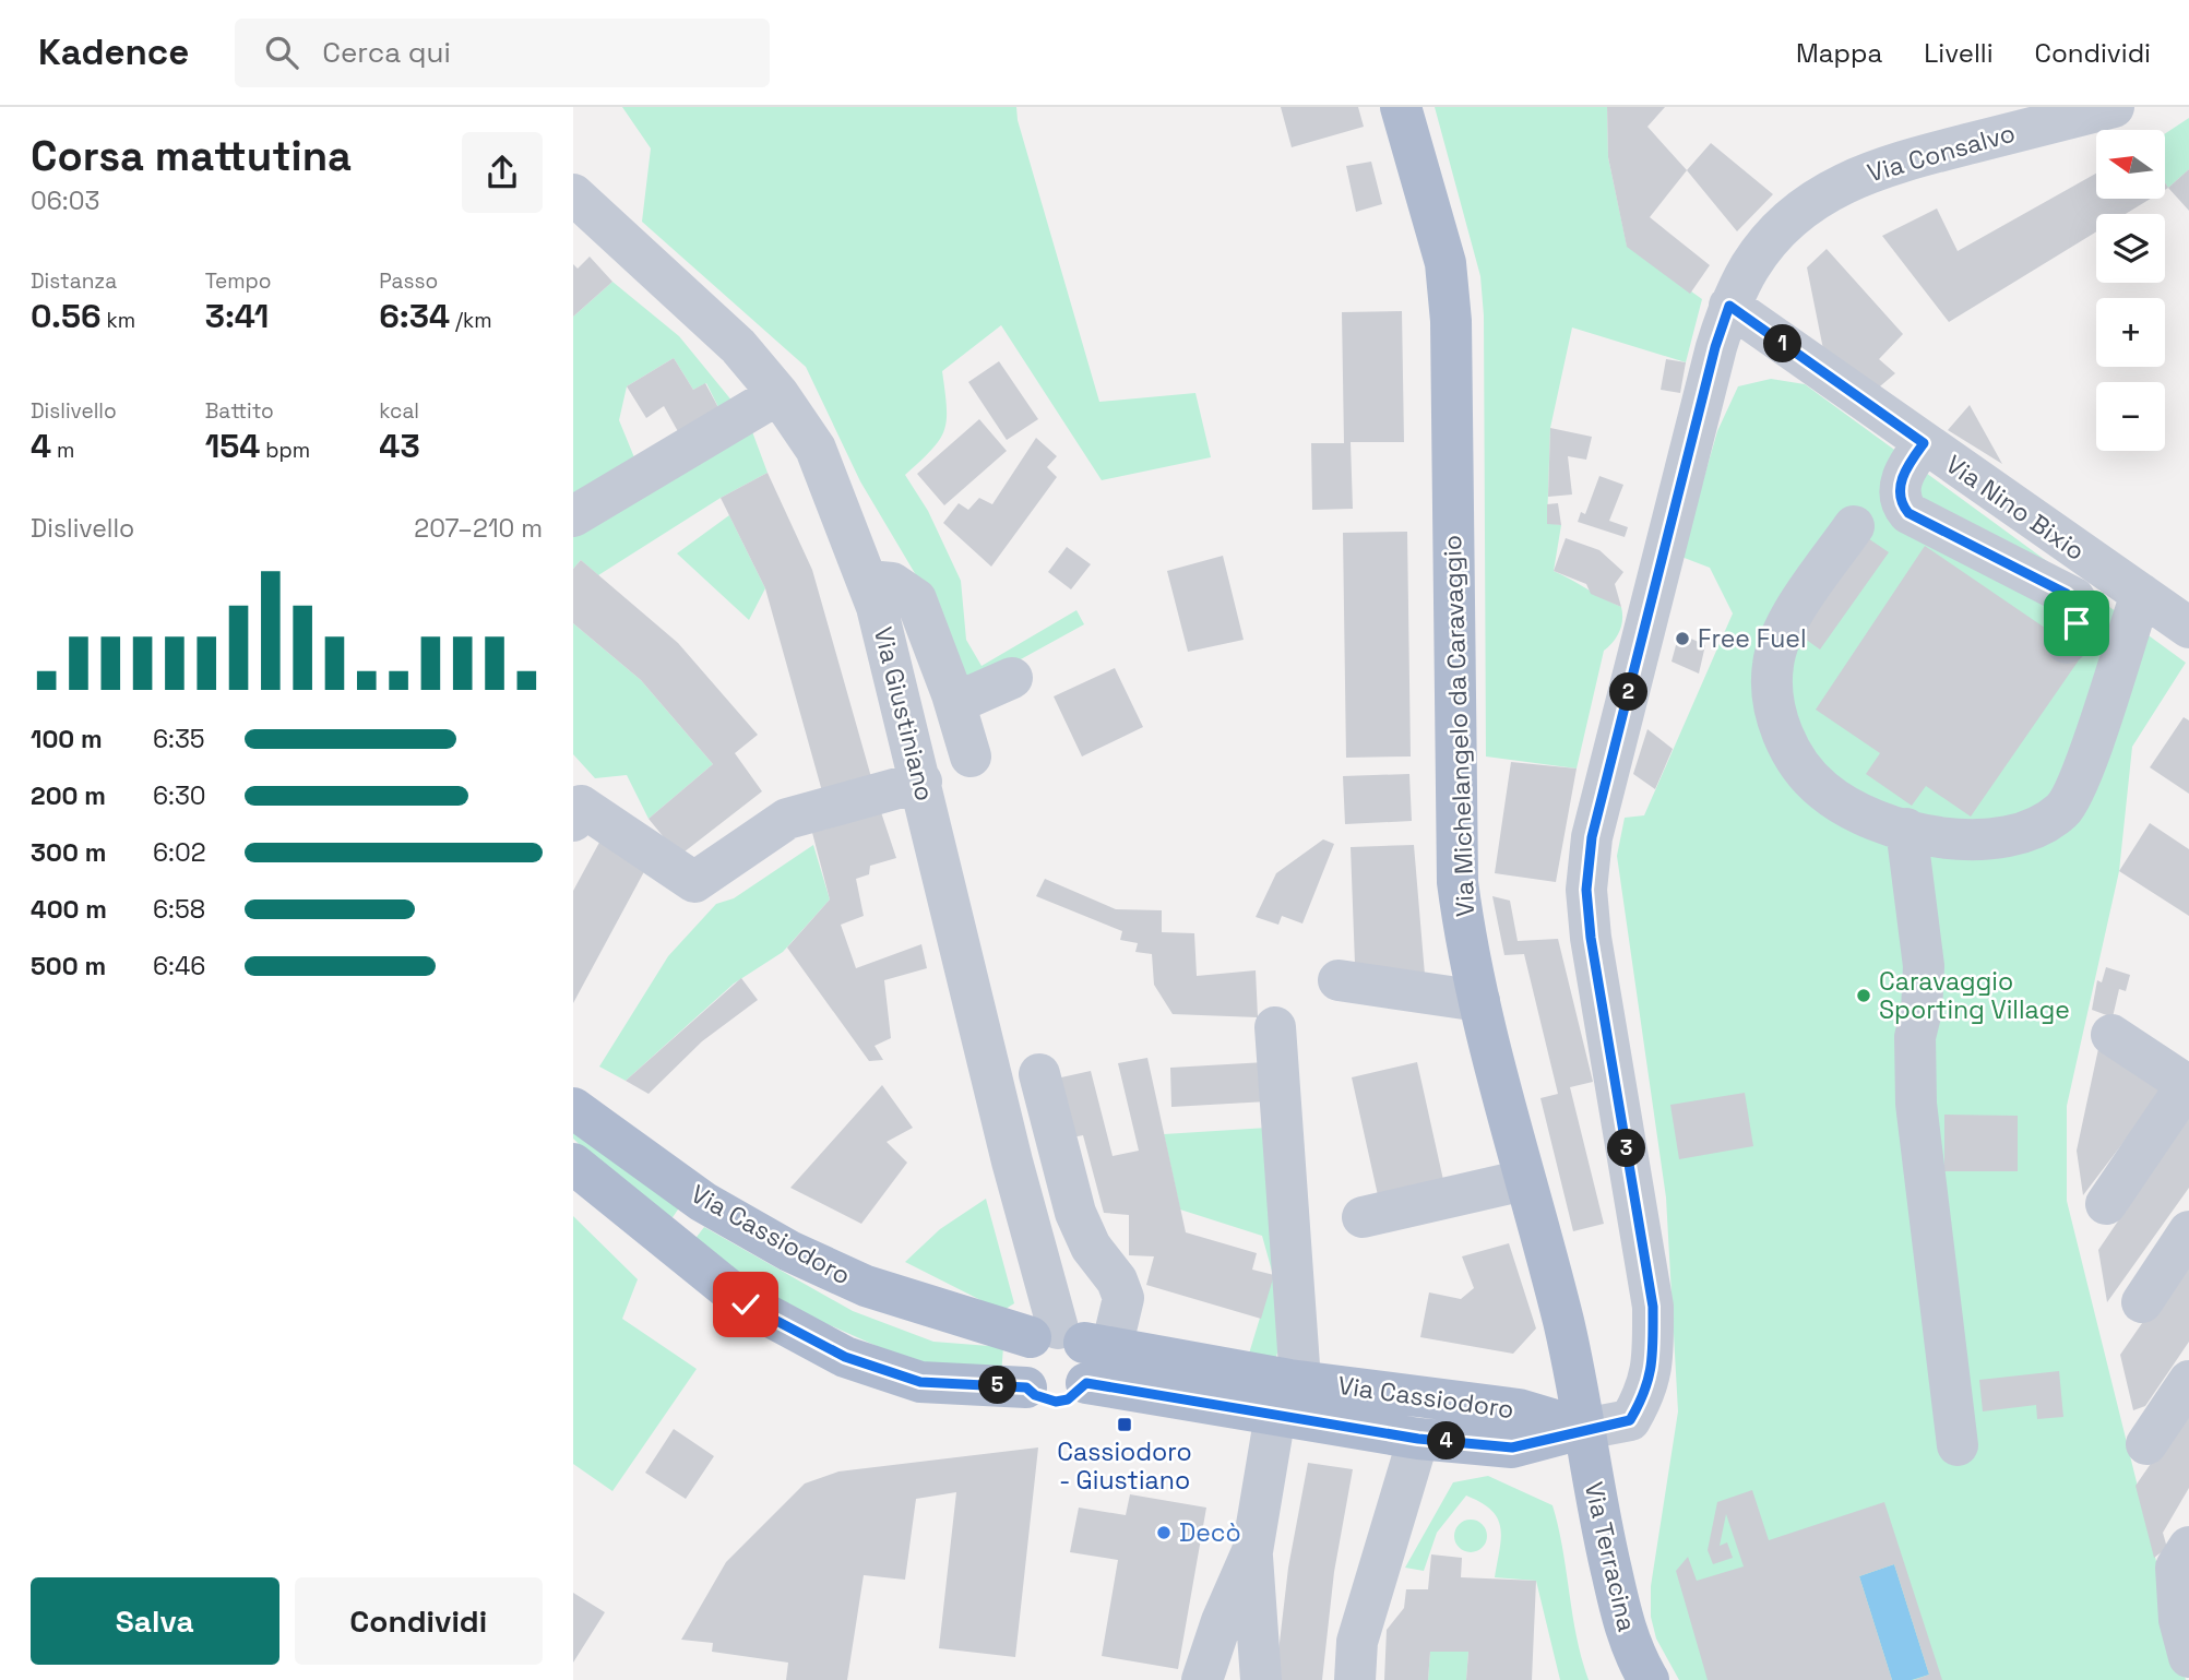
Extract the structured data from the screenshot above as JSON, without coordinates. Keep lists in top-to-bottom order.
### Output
{
  "streets": {
    "main road": ["Via Michelangelo da Caravaggio", "Via Cassiodoro", "Via Terracina"],
    "street": ["Via Consalvo", "Via Nino Bixio", "Via Giustiniano"]
  },
  "crossings": [
    ["Via Consalvo", "Via Nino Bixio"],
    ["Via Consalvo", "Via Michelangelo da Caravaggio"],
    ["Via Consalvo", "Via Cassiodoro"],
    ["Via Consalvo", "Via Terracina"],
    ["Via Giustiniano", "Via Cassiodoro"],
    ["Via Michelangelo da Caravaggio", "Via Cassiodoro"],
    ["Via Michelangelo da Caravaggio", "Via Terracina"],
    ["Via Cassiodoro", "Via Terracina"]
  ],
  "places": {
    "other": ["Free Fuel", "Caravaggio Sporting Village", "Decò"],
    "transit": ["Cassiodoro - Giustiano"]
  },
  "north": "left",
  "page": {
    "header": "Kadence",
    "search": "Cerca qui",
    "nav": ["Mappa", "Livelli", "Condividi"],
    "heading": ["Corsa mattutina", "06:03"],
    "map_buttons": ["+", "−"],
    "stats": [
      ["Distanza", "0.56 km"],
      ["Tempo", "3:41"],
      ["Passo", "6:34 /km"],
      ["Dislivello", "4 m"],
      ["Battito", "154 bpm"],
      ["kcal", "43"]
    ],
    "pins": [
      "1",
      "2",
      "3",
      "5",
      "4"
    ],
    "chart": ["Dislivello", "207–210 m"],
    "list": [
      {
        "name": "100 m",
        "note": "6:35"
      },
      {
        "name": "200 m",
        "note": "6:30"
      },
      {
        "name": "300 m",
        "note": "6:02"
      },
      {
        "name": "400 m",
        "note": "6:58"
      },
      {
        "name": "500 m",
        "note": "6:46"
      }
    ],
    "buttons": ["Salva", "Condividi"]
  }
}
